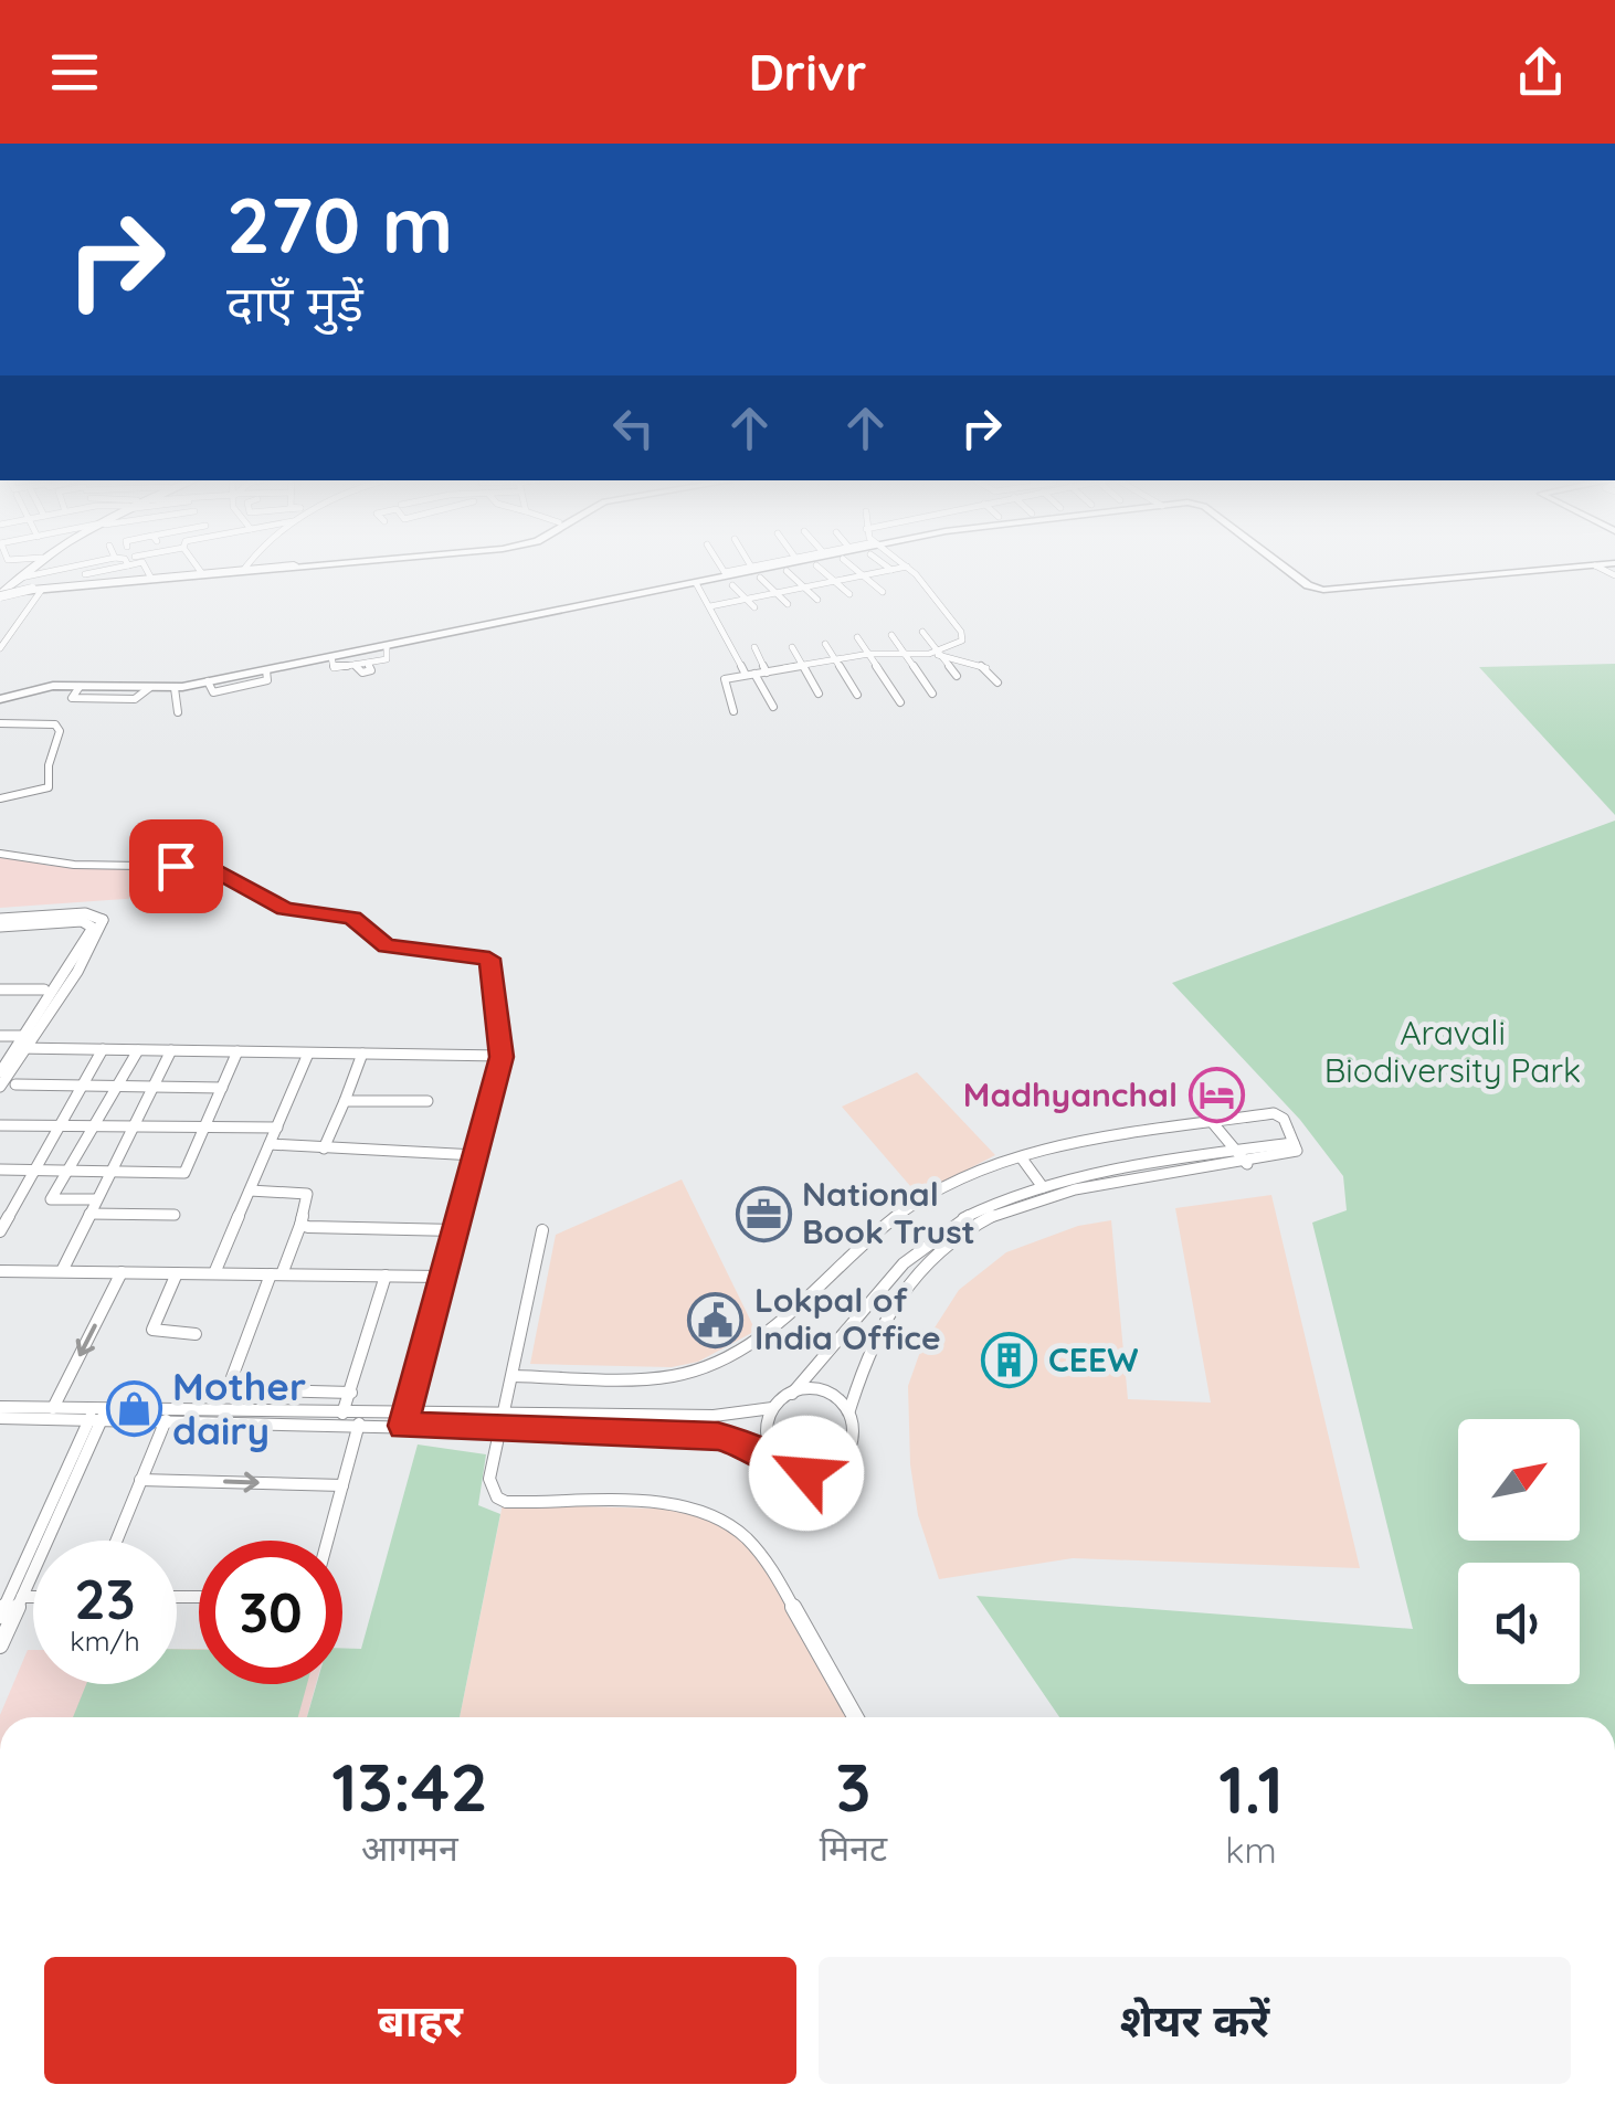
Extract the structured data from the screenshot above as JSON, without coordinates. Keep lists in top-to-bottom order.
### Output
{
  "parks": ["Aravali Biodiversity Park"],
  "places": {
    "hotel": ["Madhyanchal"],
    "office": ["National Book Trust"],
    "public building": ["Lokpal of India Office"],
    "building": ["CEEW"],
    "shop": ["Mother dairy"]
  },
  "north": "top right",
  "page": {
    "header": "Drivr",
    "turn": ["270 m", "दाएँ मुड़ें"],
    "speed": "23 km/h",
    "limit": "30",
    "eta": [
      "13:42",
      "आगमन",
      "3",
      "मिनट",
      "1.1",
      "km"
    ],
    "buttons": ["बाहर", "शेयर करें"]
  }
}
